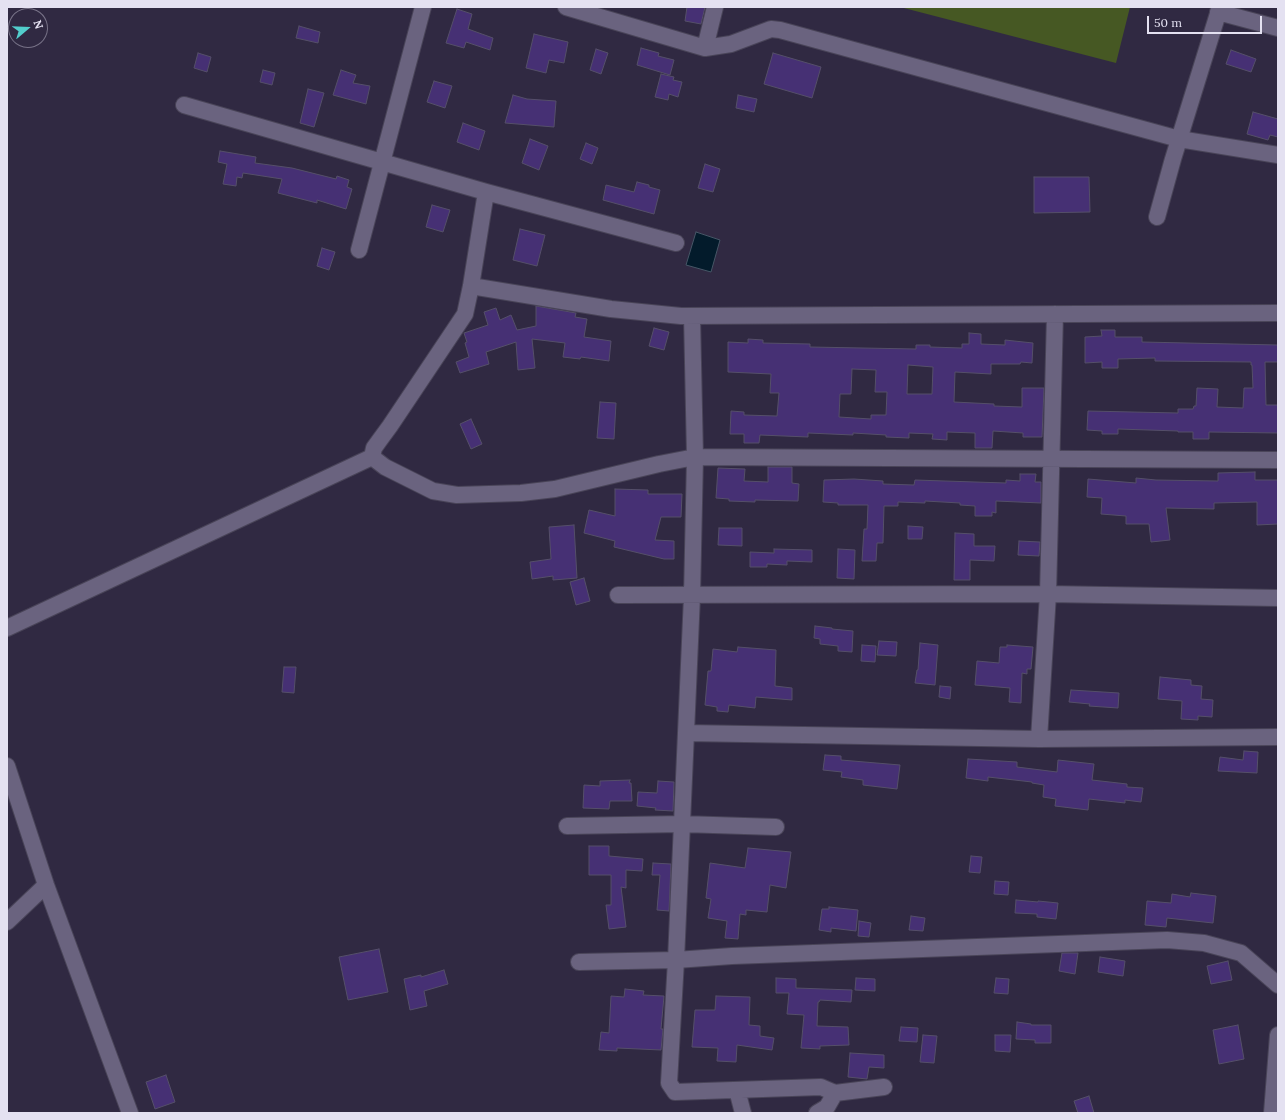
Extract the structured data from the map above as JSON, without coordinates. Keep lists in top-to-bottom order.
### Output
{
  "scale_bar": "50 m",
  "north": "right"
}
